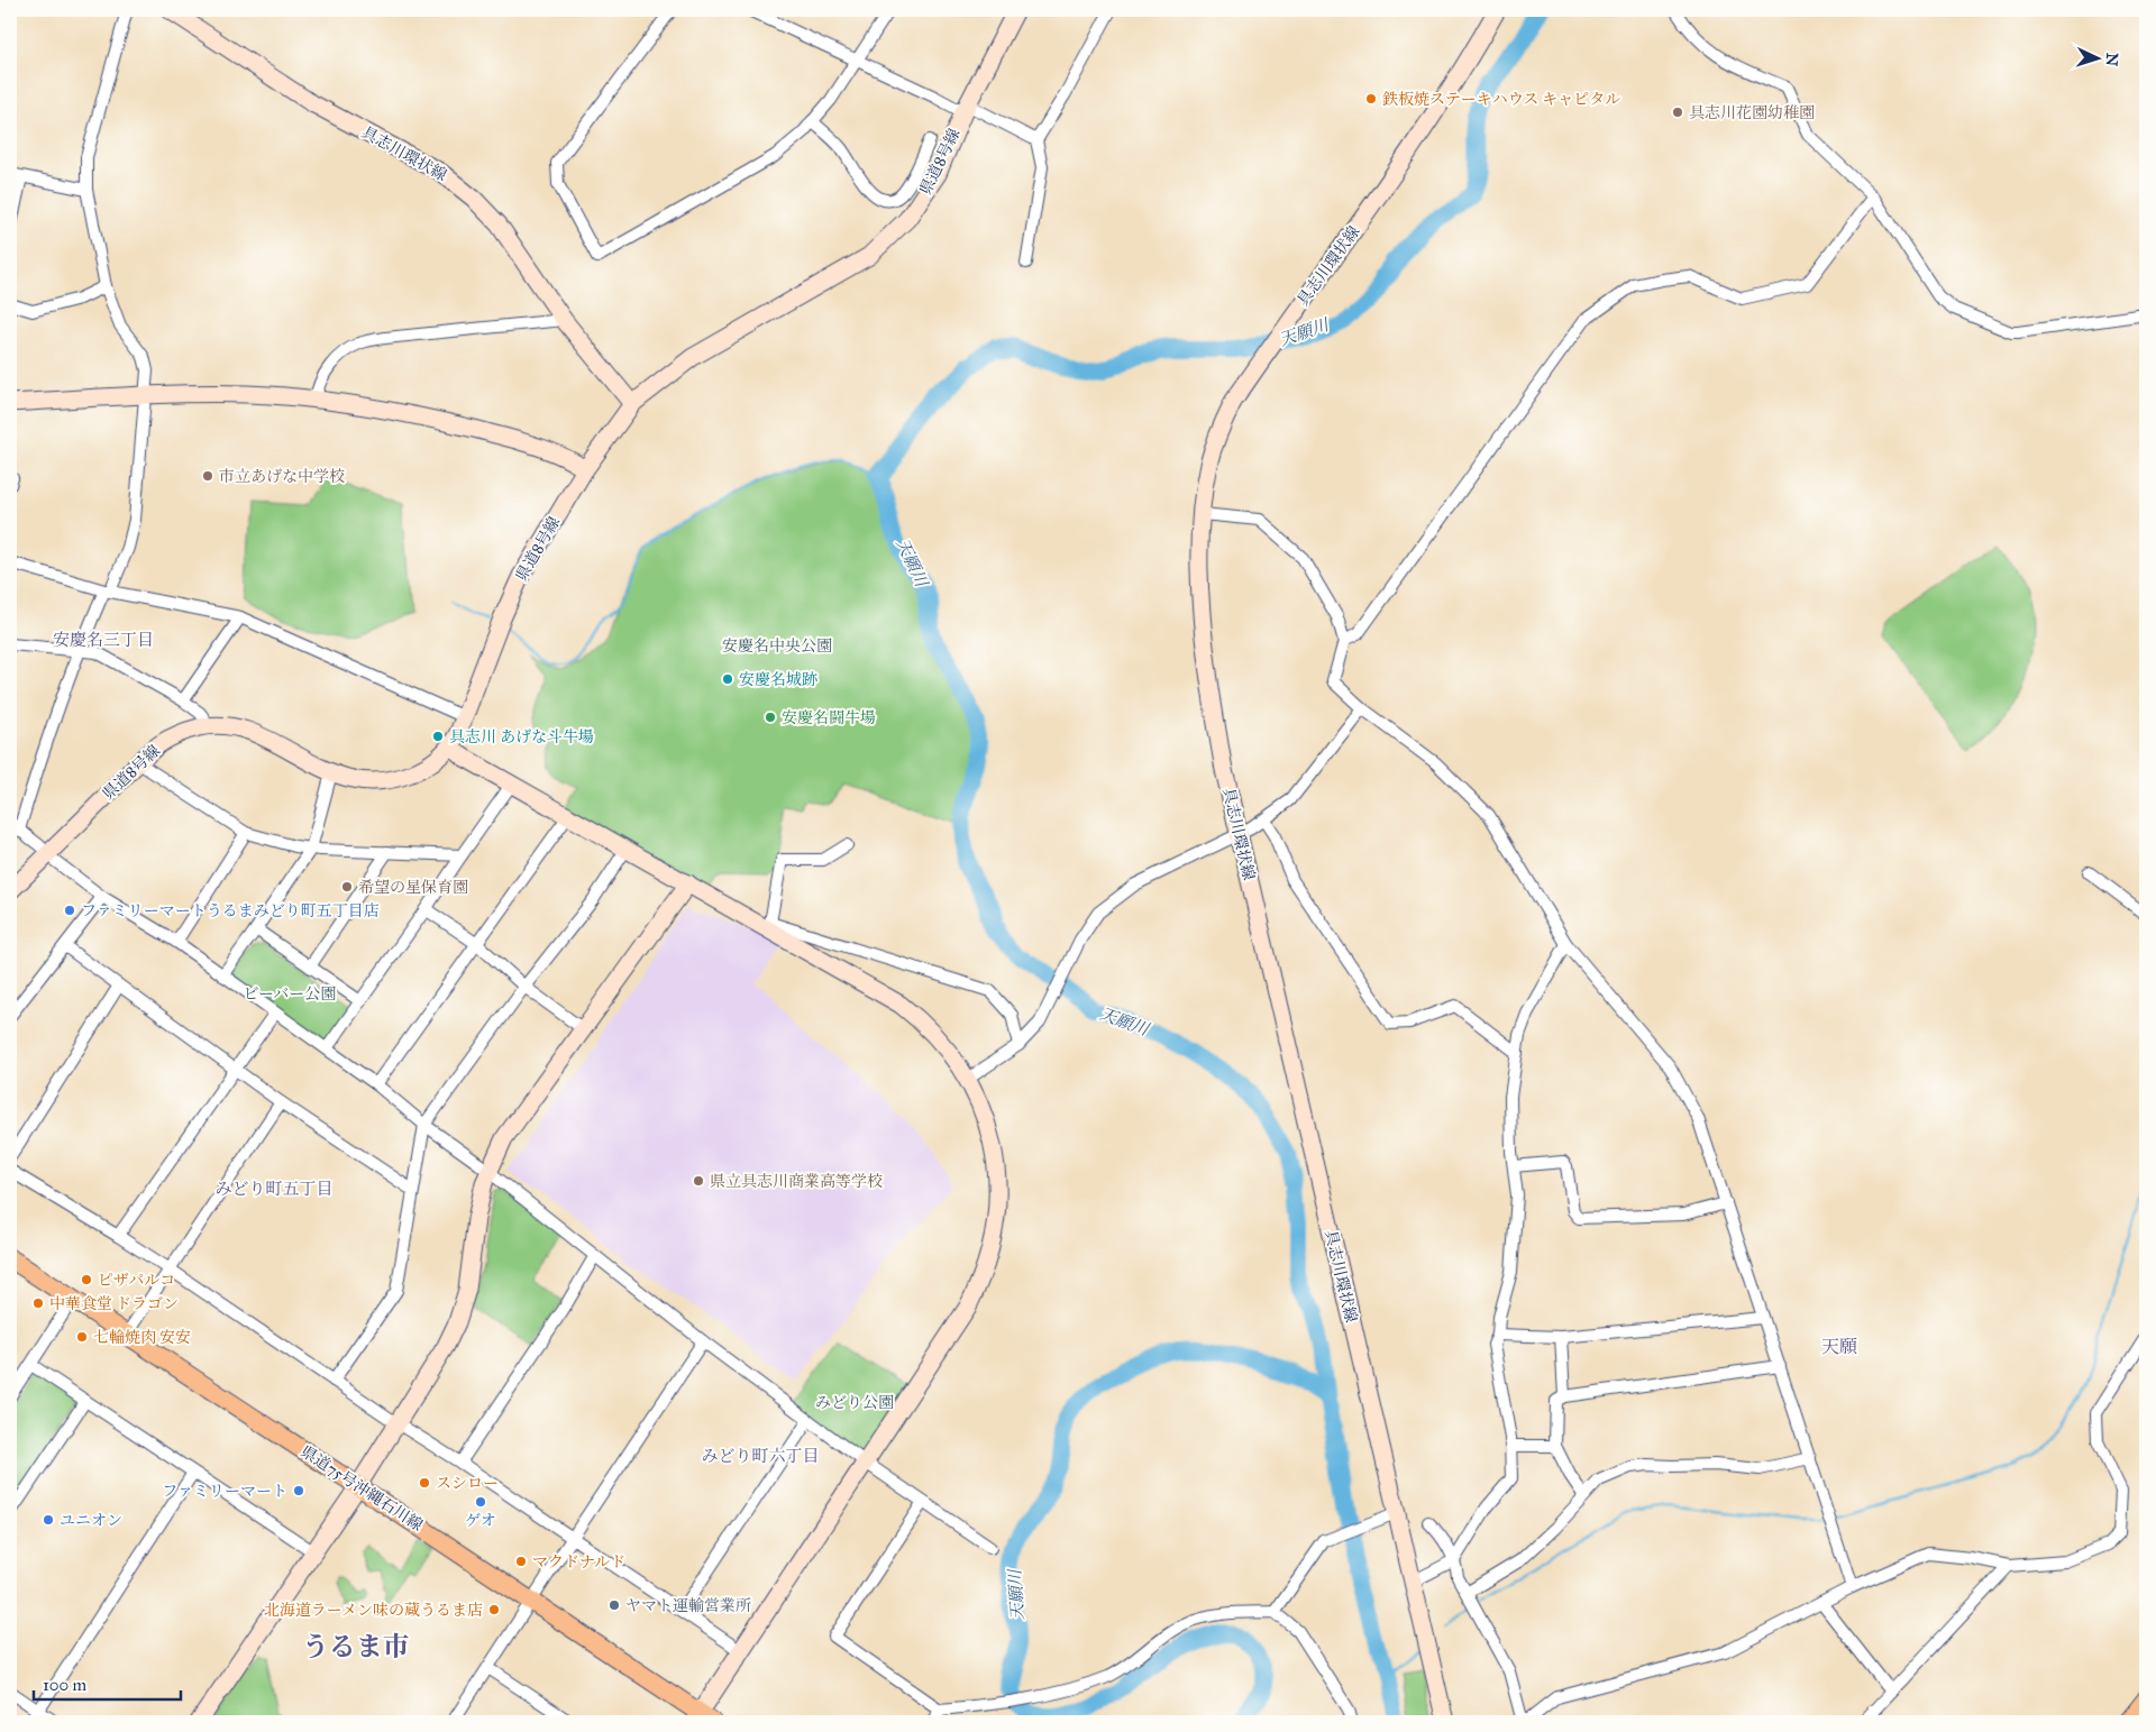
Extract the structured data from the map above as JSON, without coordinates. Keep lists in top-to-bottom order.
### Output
{
  "streets": {
    "main road": ["具志川環状線", "県道8号線", "県道75号沖縄石川線"]
  },
  "crossings": [
    ["具志川環状線", "県道8号線"]
  ],
  "districts": [
    "安慶名三丁目",
    "みどり町五丁目",
    "天願",
    "みどり町六丁目",
    "うるま市"
  ],
  "water": ["天願川"],
  "parks": ["安慶名中央公園", "ビーバー公園", "みどり公園"],
  "places": [
    "鉄板焼ステーキハウス キャピタル",
    "具志川花園幼稚園",
    "市立あげな中学校",
    "安慶名城跡",
    "安慶名闘牛場",
    "具志川 あげな斗牛場",
    "希望の星保育園",
    "ファミリーマートうるまみどり町五丁目店",
    "県立具志川商業高等学校",
    "ピザパルコ",
    "中華食堂 ドラゴン",
    "七輪焼肉 安安",
    "スシロー",
    "ファミリーマート",
    "ゲオ",
    "ユニオン",
    "マクドナルド",
    "ヤマト運輸営業所",
    "北海道ラーメン味の蔵うるま店"
  ],
  "scale_bar": "100 m",
  "north": "right"
}
